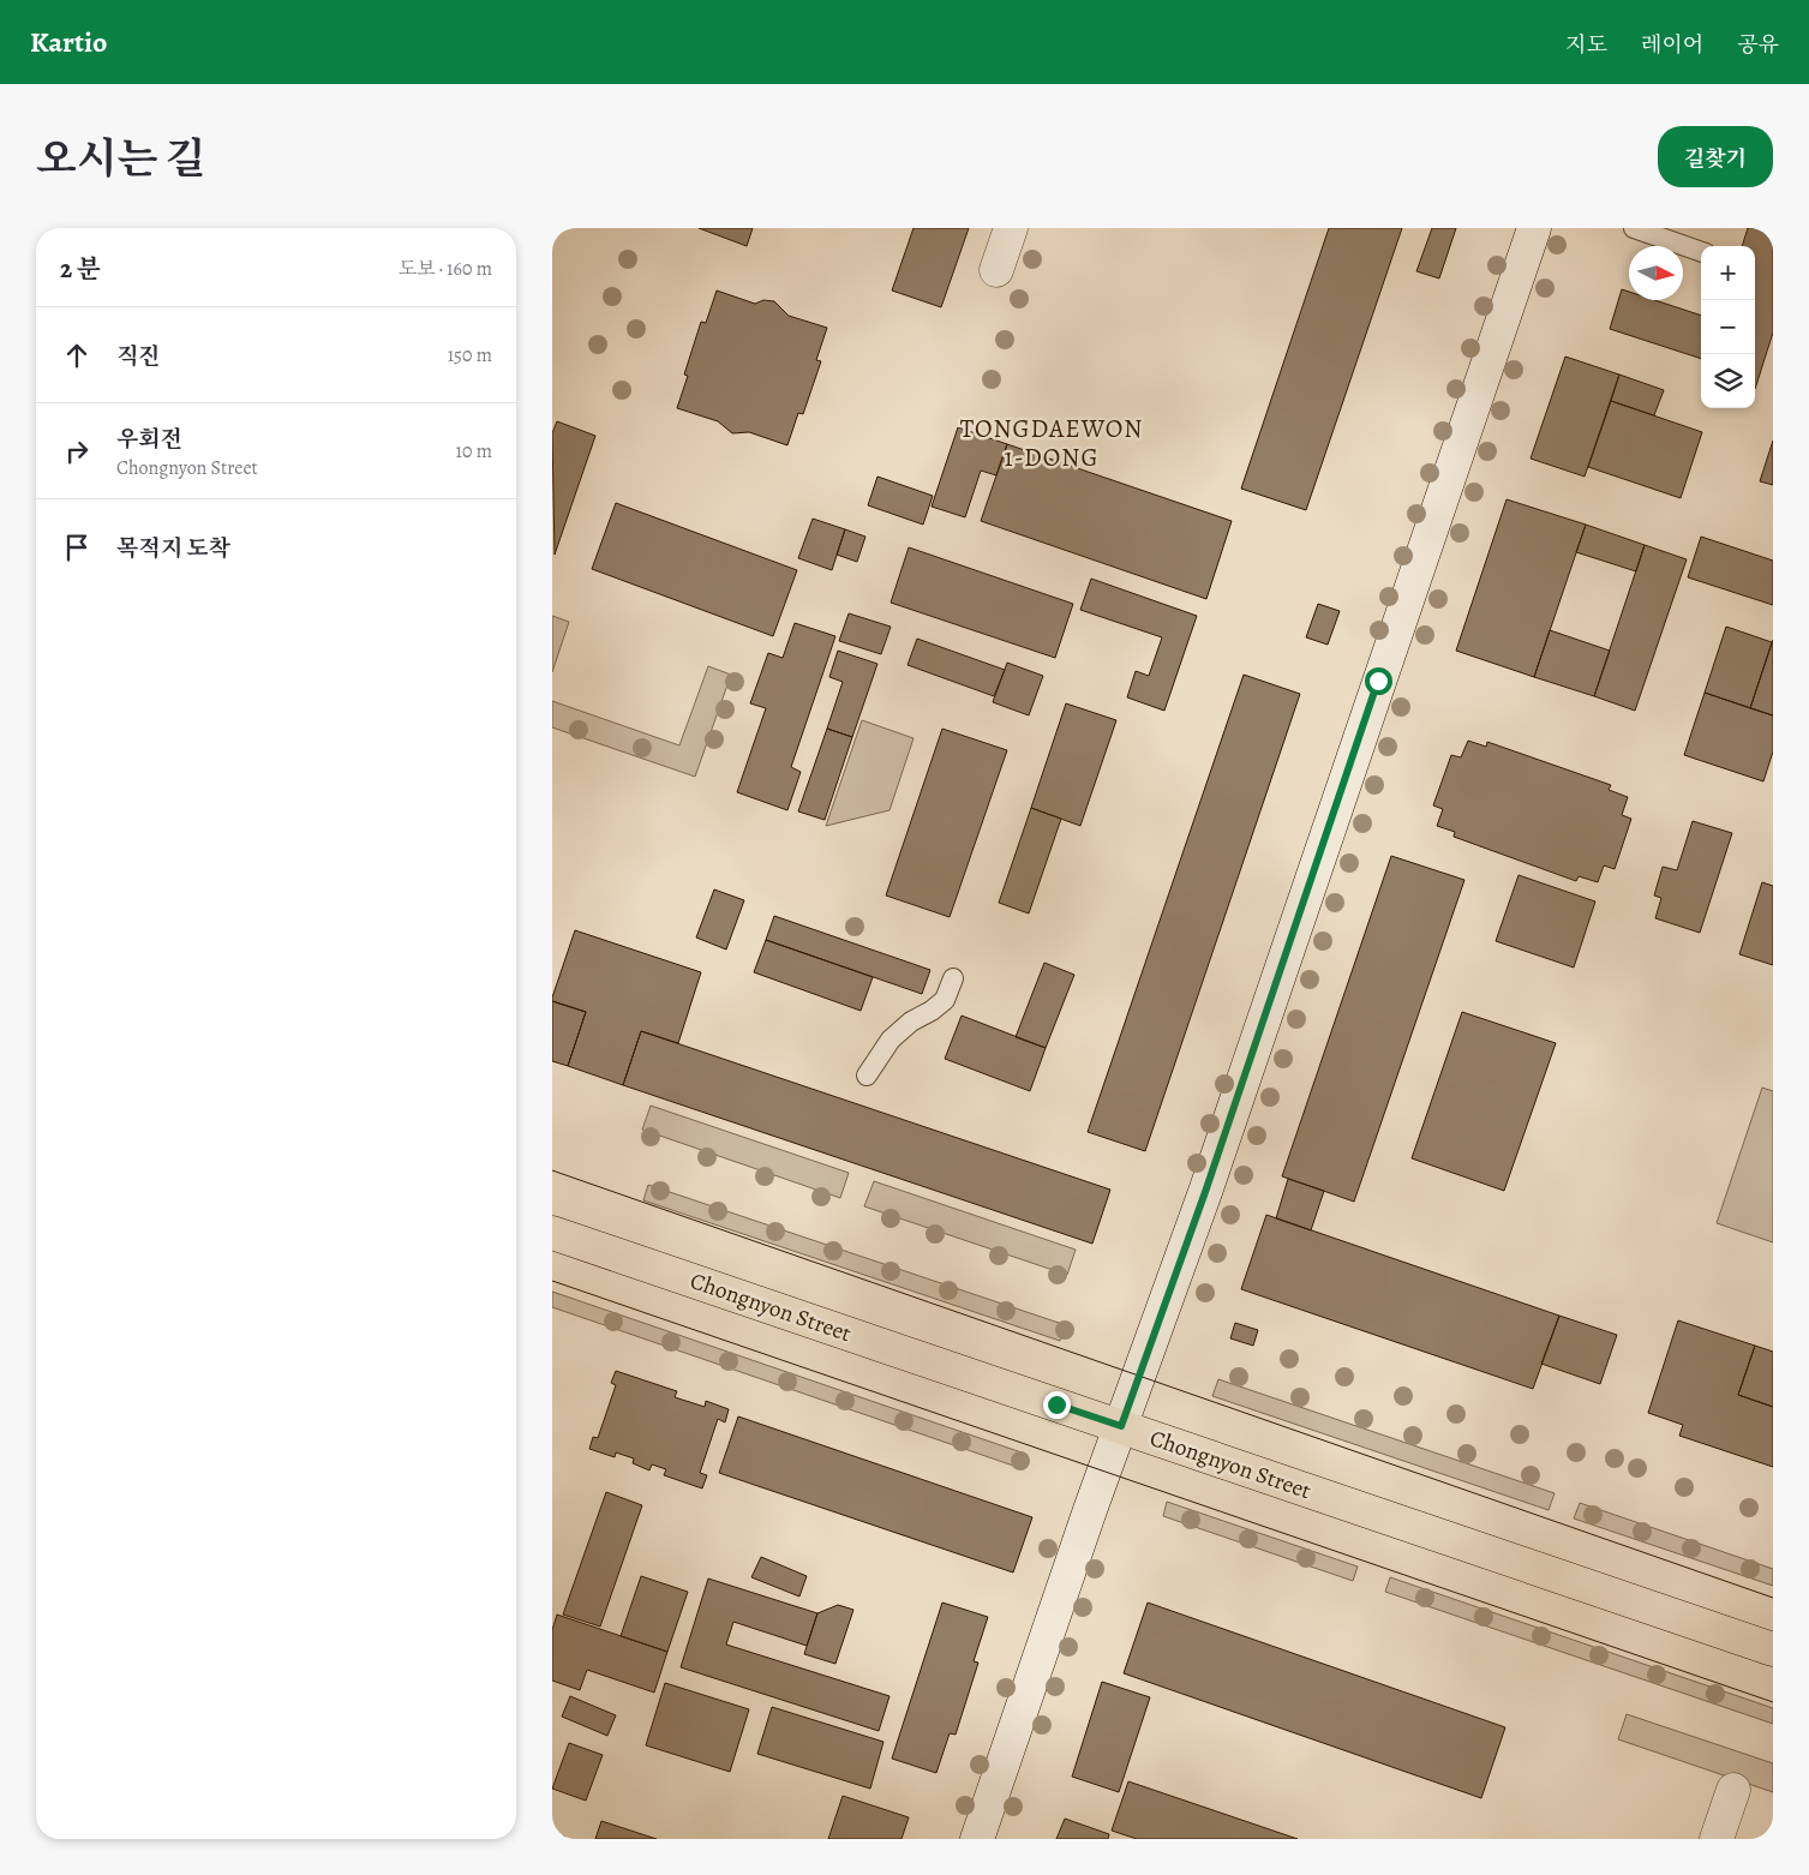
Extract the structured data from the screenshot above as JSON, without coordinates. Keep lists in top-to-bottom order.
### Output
{
  "streets": {
    "main road": ["Chongnyon Street"]
  },
  "districts": ["TONGDAEWON 1-DONG"],
  "north": "right",
  "page": {
    "header": "Kartio",
    "nav": ["지도", "레이어", "공유"],
    "title": "오시는 길",
    "buttons": "길찾기",
    "heading": ["2 분", "도보 · 160 m"],
    "map_buttons": ["+", "−"],
    "list": [
      ["직진", "150 m"],
      ["우회전", "Chongnyon Street", "10 m"],
      "목적지 도착"
    ]
  }
}
